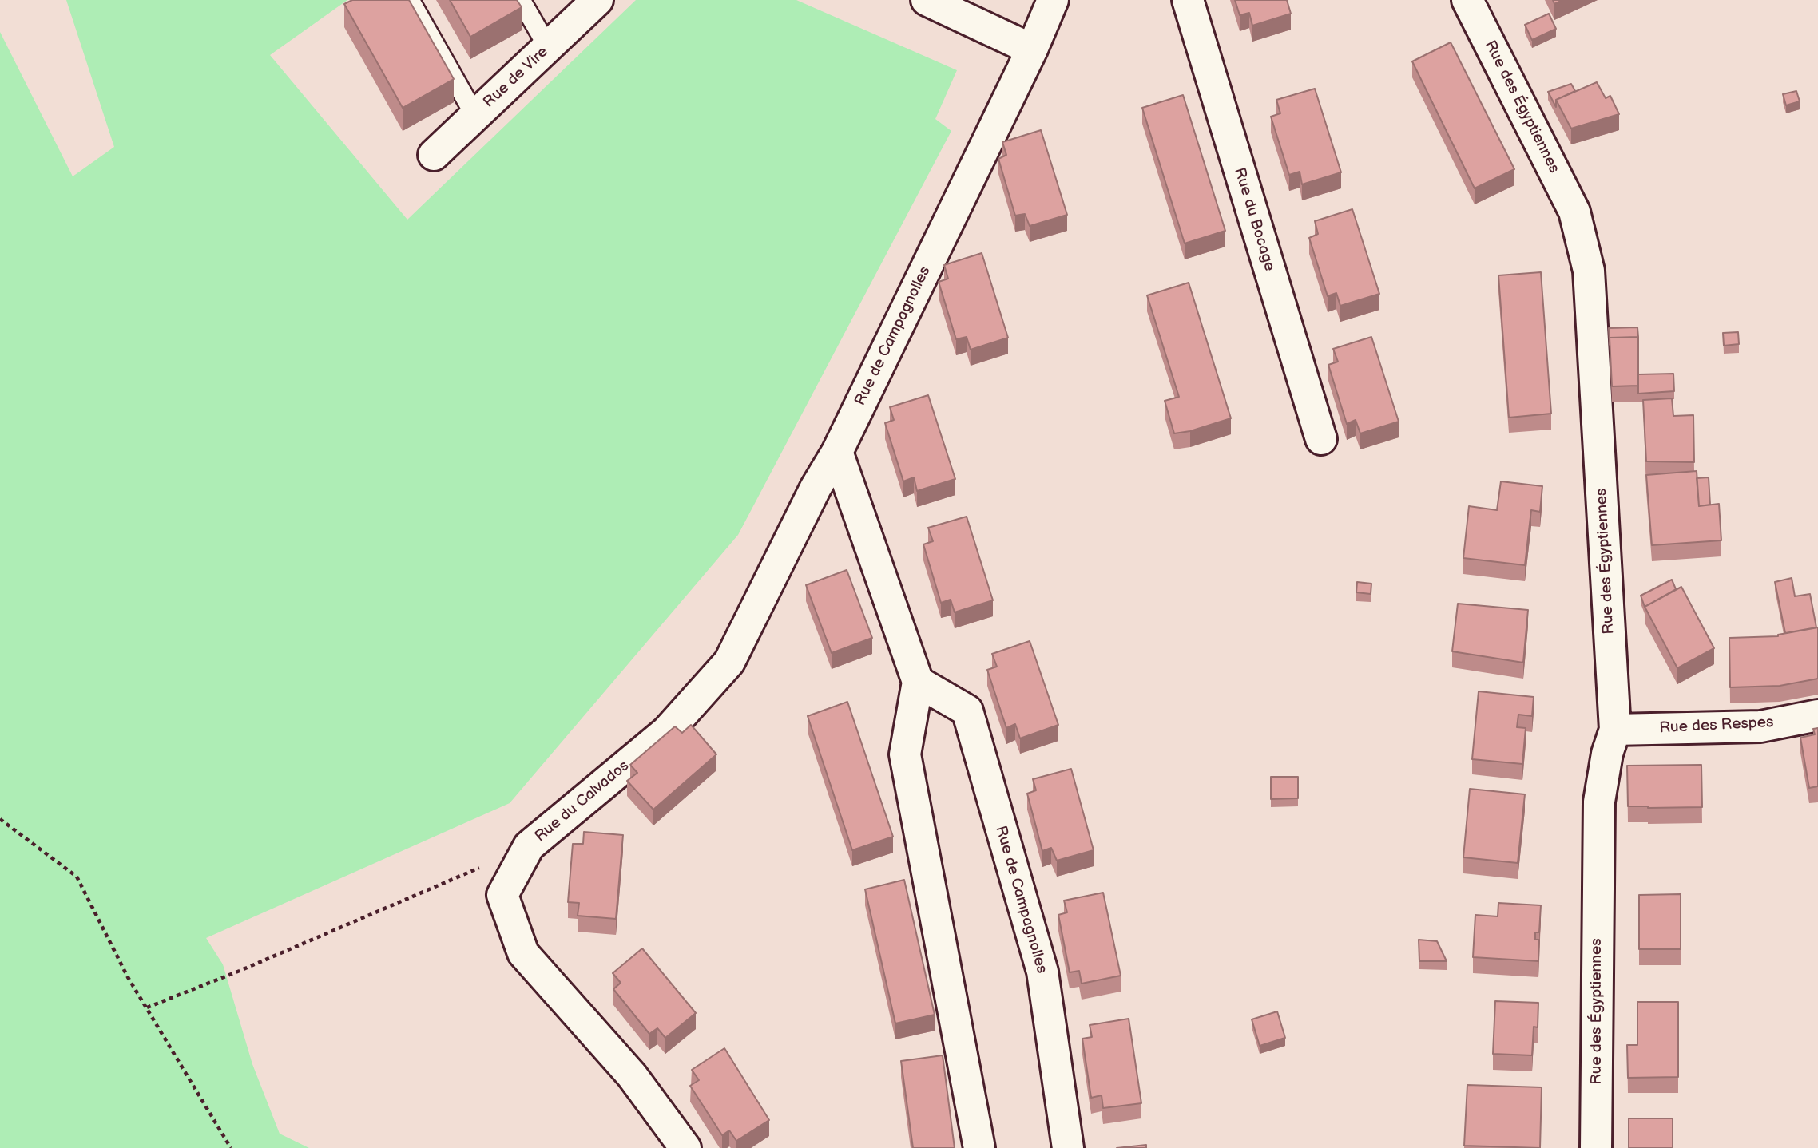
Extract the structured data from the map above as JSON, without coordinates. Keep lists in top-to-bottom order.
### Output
{
  "streets": {
    "street": [
      "Rue de Vire",
      "Rue des Égyptiennes",
      "Rue du Bocage",
      "Rue de Campagnolles",
      "Rue des Respes",
      "Rue du Calvados"
    ]
  },
  "crossings": [
    ["Rue des Égyptiennes", "Rue des Respes"],
    ["Rue de Campagnolles", "Rue du Calvados"]
  ]
}
